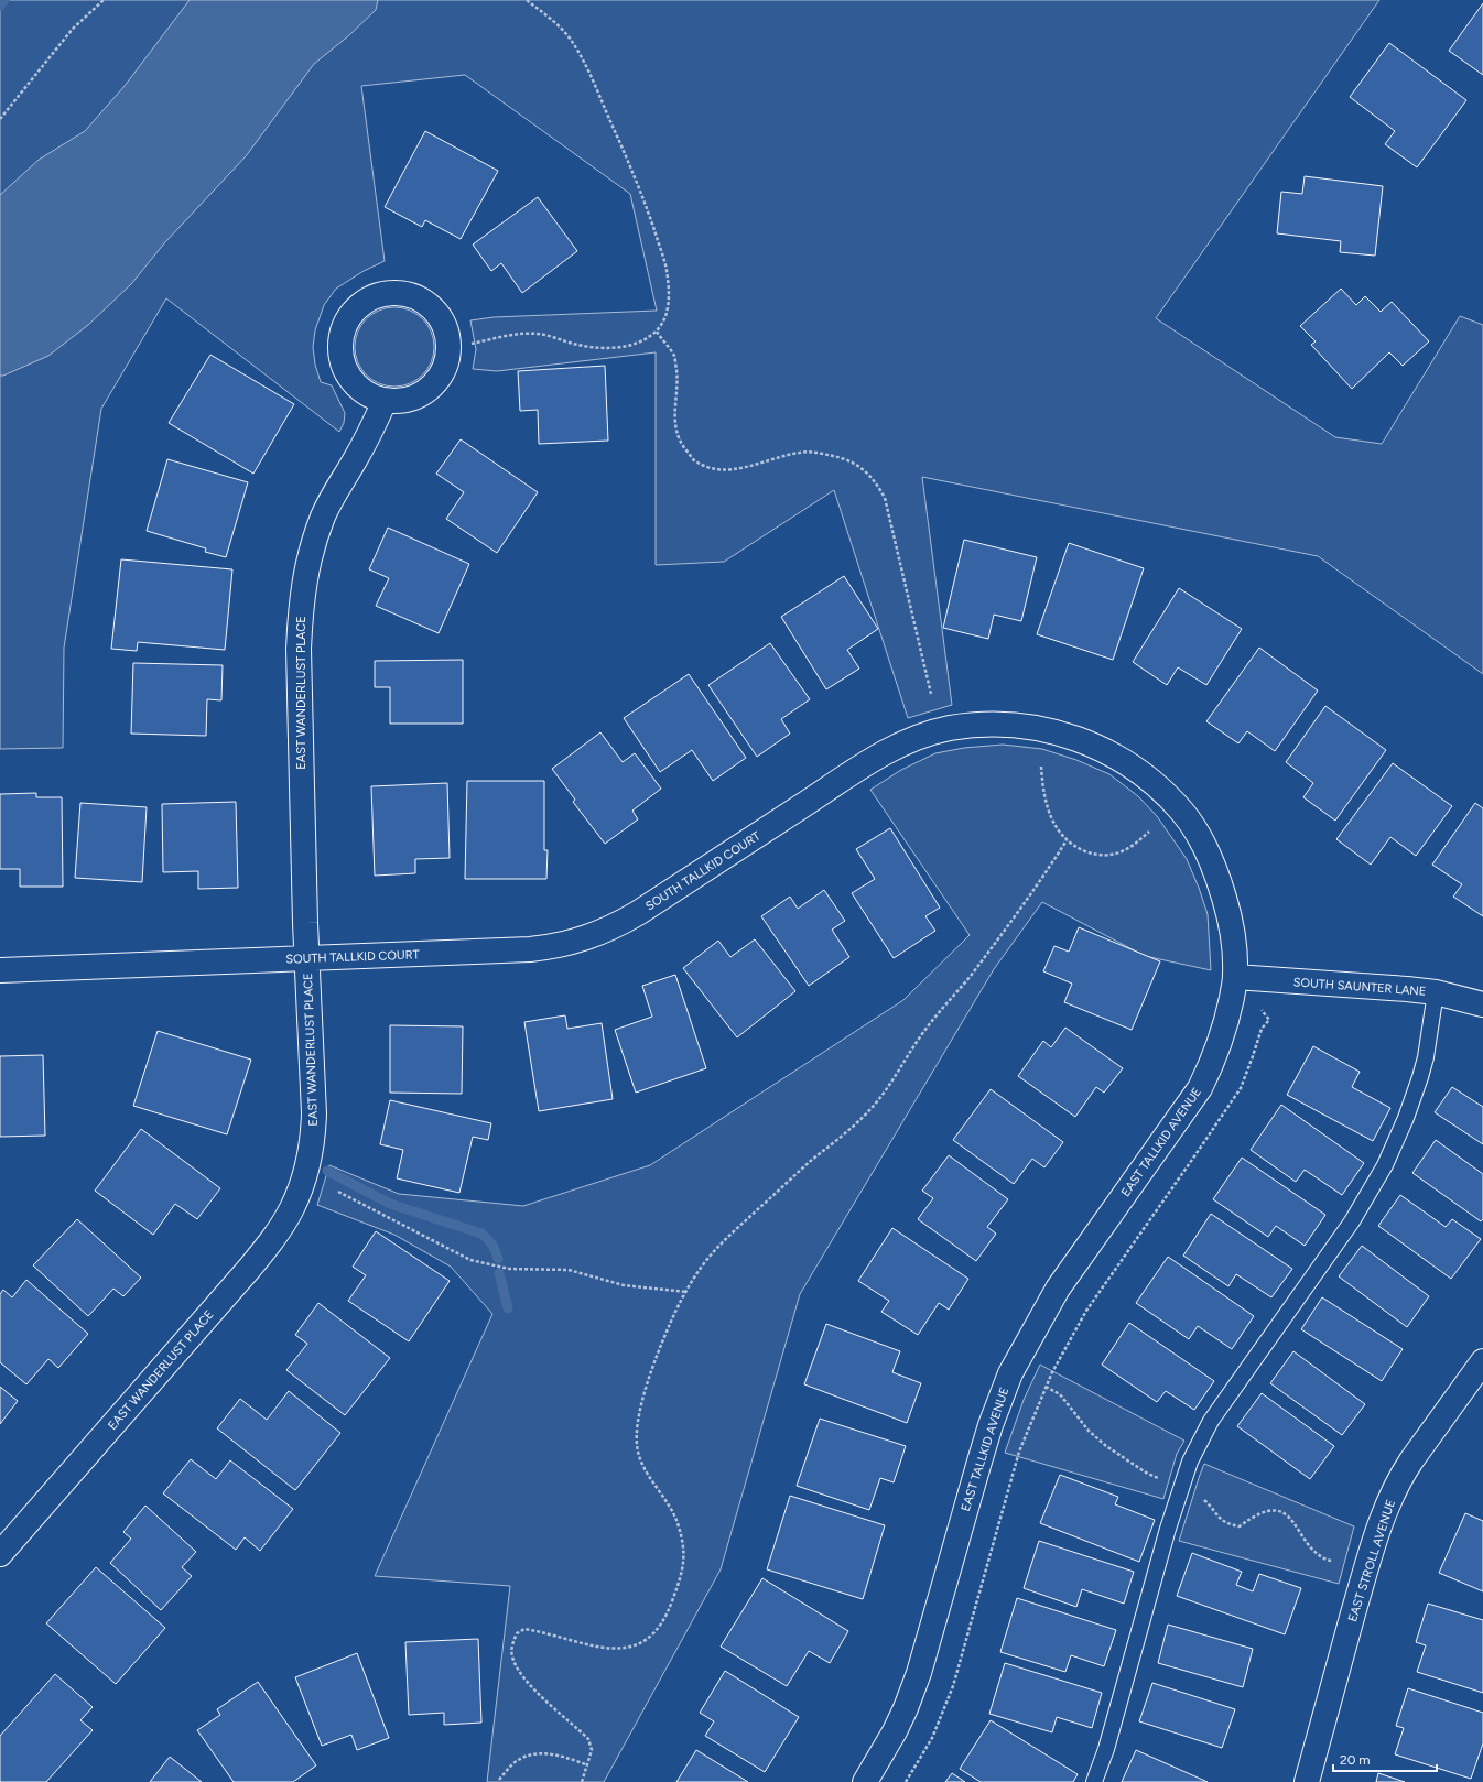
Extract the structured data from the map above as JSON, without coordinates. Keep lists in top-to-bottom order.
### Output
{
  "streets": {
    "street": [
      "EAST WANDERLUST PLACE",
      "SOUTH TALLKID COURT",
      "SOUTH SAUNTER LANE",
      "EAST TALLKID AVENUE",
      "EAST STROLL AVENUE"
    ]
  },
  "crossings": [
    ["EAST WANDERLUST PLACE", "SOUTH TALLKID COURT"],
    ["SOUTH TALLKID COURT", "SOUTH SAUNTER LANE"],
    ["SOUTH TALLKID COURT", "EAST TALLKID AVENUE"],
    ["SOUTH SAUNTER LANE", "EAST TALLKID AVENUE"]
  ],
  "scale_bar": "20 m"
}
